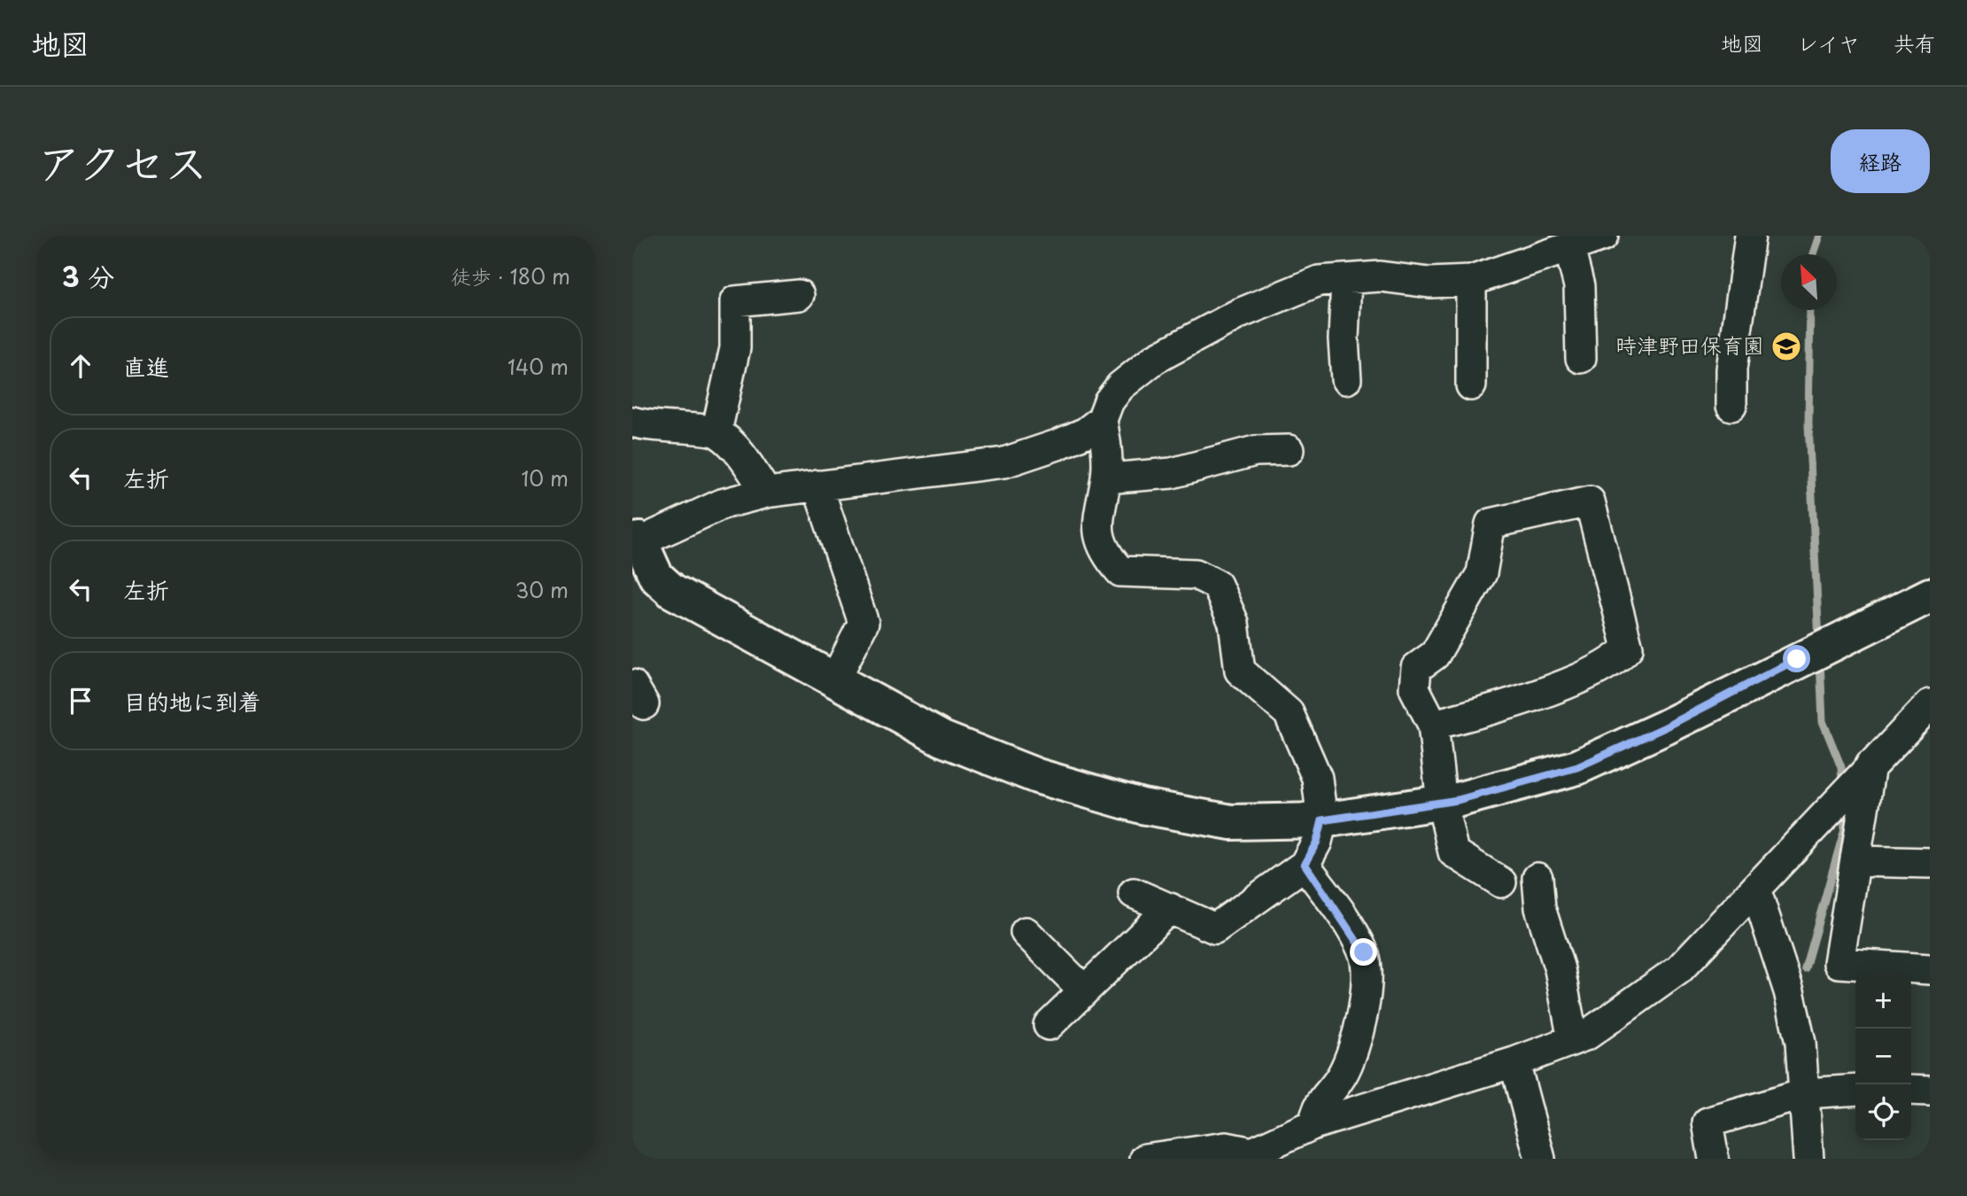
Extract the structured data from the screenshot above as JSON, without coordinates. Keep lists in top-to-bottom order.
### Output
{
  "places": {
    "school or university": ["時津野田保育園"]
  },
  "north": "top left",
  "page": {
    "header": "地図",
    "nav": ["地図", "レイヤ", "共有"],
    "title": "アクセス",
    "buttons": "経路",
    "heading": ["3 分", "徒歩 · 180 m"],
    "list": [
      ["直進", "140 m"],
      ["左折", "10 m"],
      ["左折", "30 m"],
      "目的地に到着"
    ],
    "map_buttons": ["+", "−"]
  }
}
